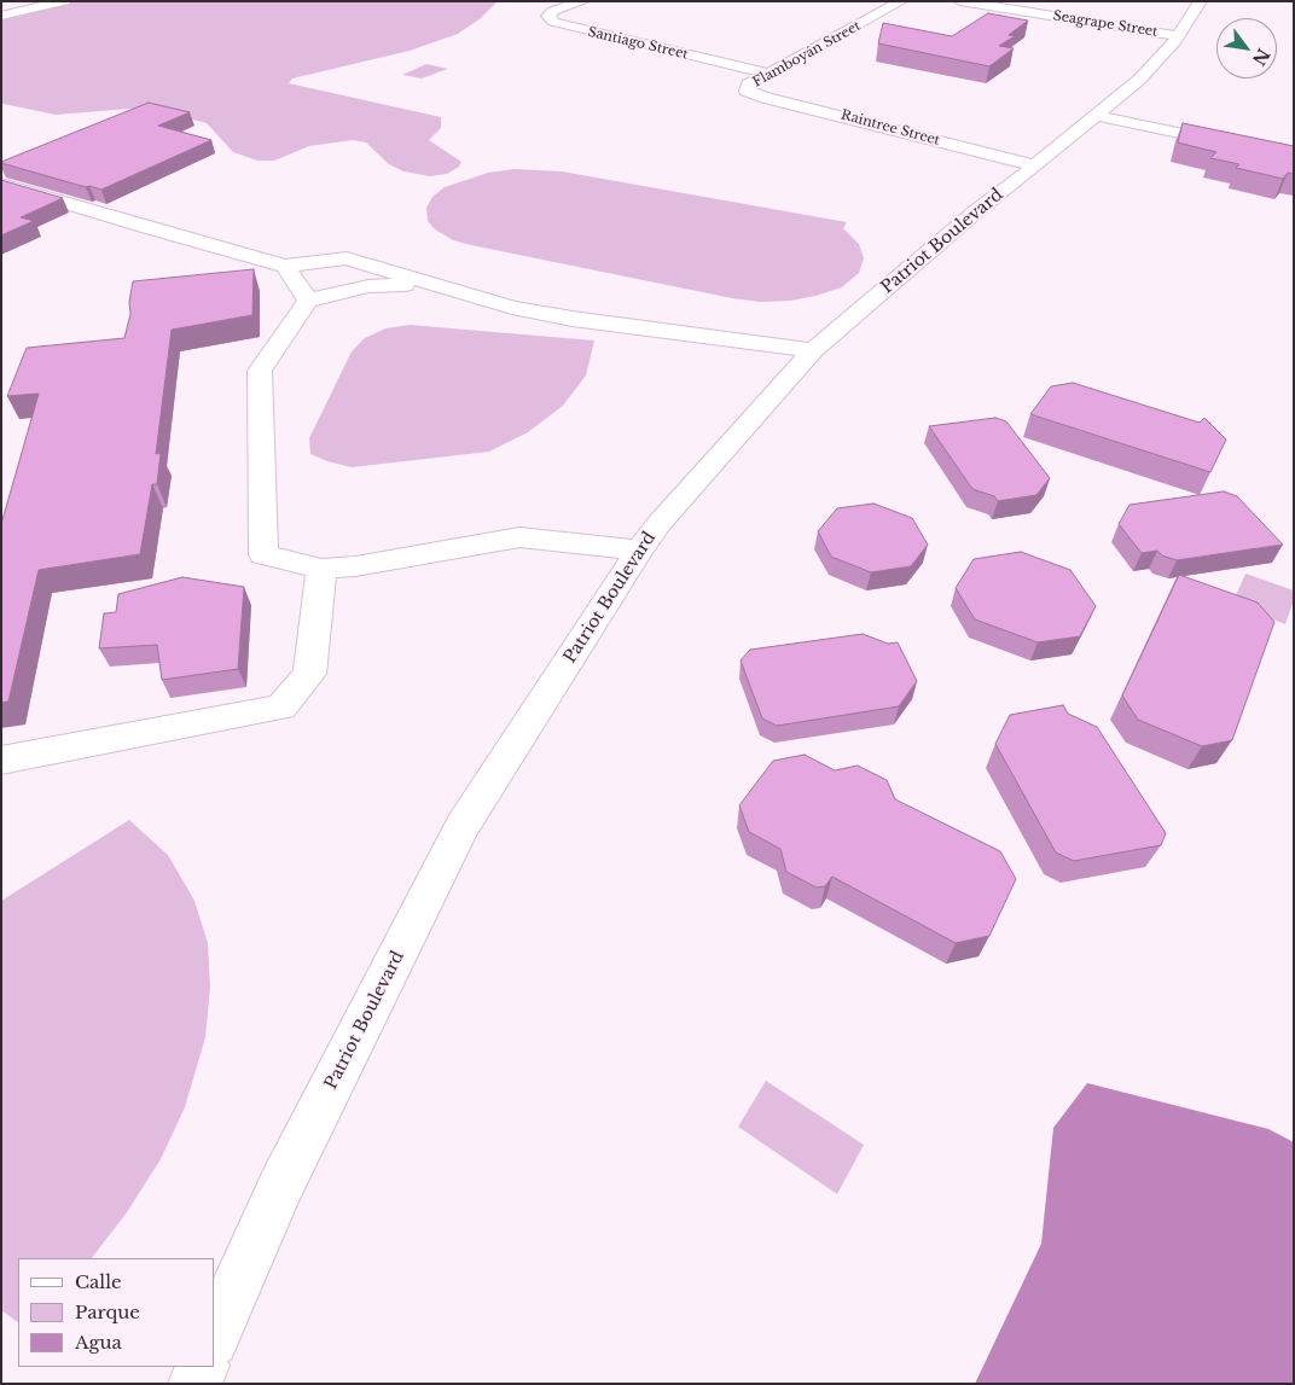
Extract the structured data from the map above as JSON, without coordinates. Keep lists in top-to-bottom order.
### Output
{
  "streets": {
    "street": [
      "Seagrape Street",
      "Santiago Street",
      "Flamboyán Street",
      "Raintree Street",
      "Patriot Boulevard"
    ]
  },
  "crossings": [
    ["Seagrape Street", "Patriot Boulevard"],
    ["Santiago Street", "Flamboyán Street"],
    ["Flamboyán Street", "Raintree Street"],
    ["Raintree Street", "Patriot Boulevard"]
  ],
  "legend": ["Calle", "Parque", "Agua"],
  "north": "bottom right"
}
